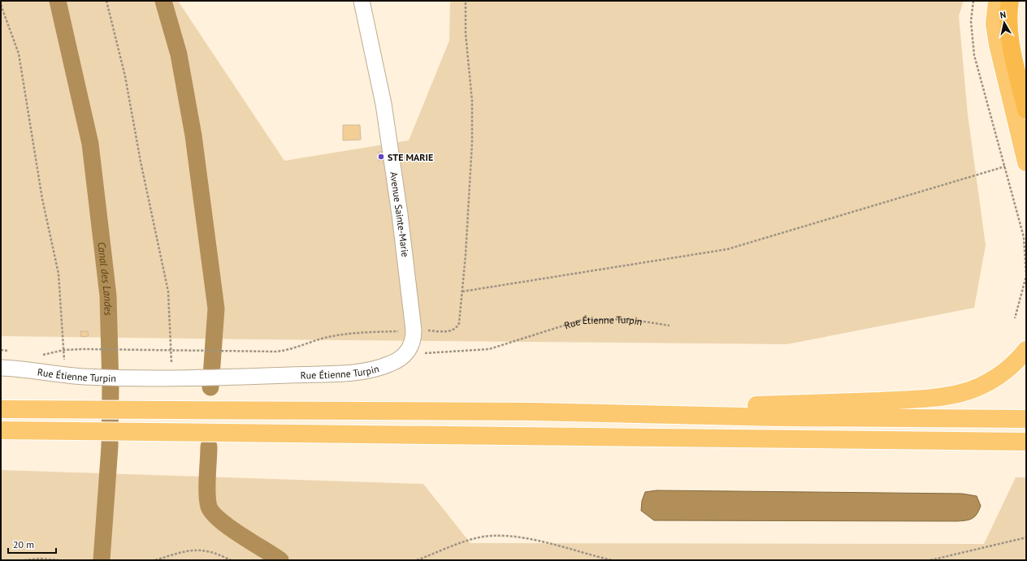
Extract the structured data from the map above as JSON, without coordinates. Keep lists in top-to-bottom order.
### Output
{
  "streets": {
    "street": ["Avenue Sainte-Marie", "Rue Étienne Turpin"]
  },
  "crossings": [
    ["Avenue Sainte-Marie", "Rue Étienne Turpin"]
  ],
  "water": ["Canal des Landes"],
  "places": ["STE MARIE"],
  "scale_bar": "20 m",
  "north": "top"
}
